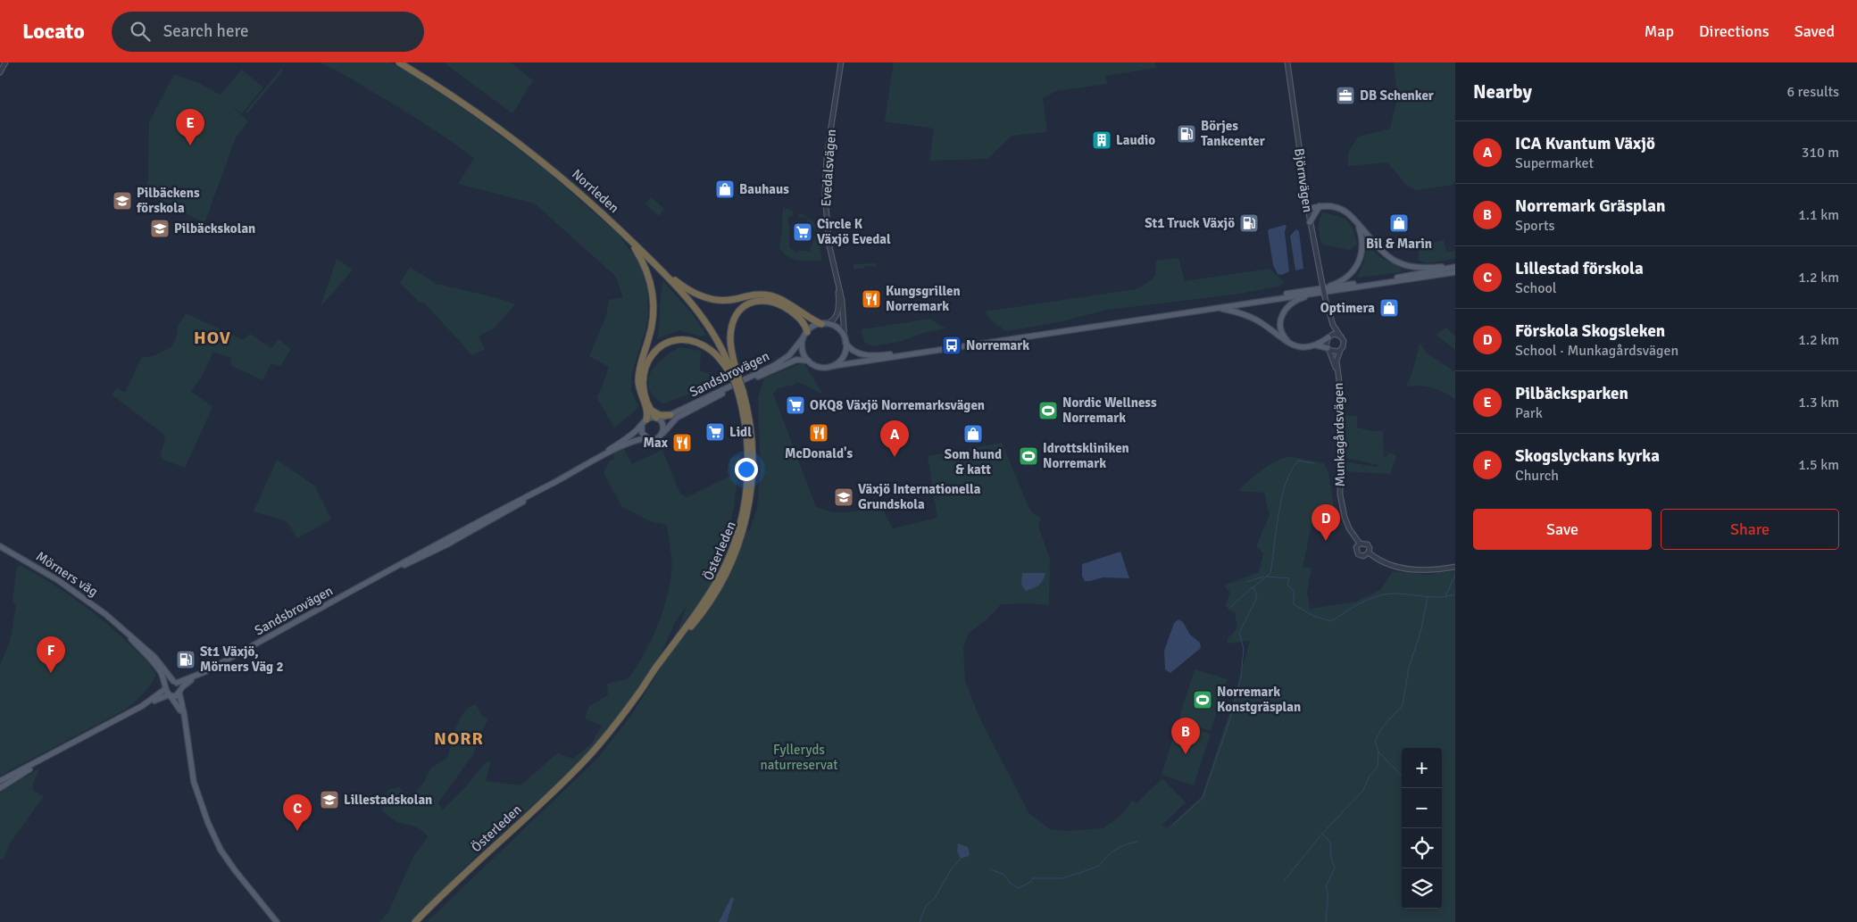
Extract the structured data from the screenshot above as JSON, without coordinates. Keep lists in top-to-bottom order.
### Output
{
  "streets": {
    "highway": ["Norrleden", "Österleden"],
    "main road": ["Sandsbrovägen", "Mörners väg"],
    "street": ["Evedalsvägen", "Björnvägen", "Munkagårdsvägen"]
  },
  "crossings": [
    ["Evedalsvägen", "Sandsbrovägen"],
    ["Norrleden", "Österleden"],
    ["Sandsbrovägen", "Mörners väg"]
  ],
  "districts": ["HOV", "NORR"],
  "parks": ["Fylleryds naturreservat"],
  "places": {
    "office": ["DB Schenker"],
    "fuel station": ["Börjes Tankcenter", "St1 Truck Växjö", "St1 Växjö, Mörners Väg 2"],
    "building": ["Laudio"],
    "shop": [
      "Bauhaus",
      "Bil & Marin",
      "Optimera",
      "Som hund & katt"
    ],
    "school or university": [
      "Pilbäckens förskola",
      "Pilbäckskolan",
      "Växjö Internationella Grundskola",
      "Lillestadskolan"
    ],
    "supermarket": ["Circle K Växjö Evedal", "OKQ8 Växjö Norremarksvägen", "Lidl"],
    "restaurant": ["Kungsgrillen Norremark", "McDonald's", "Max"],
    "bus stop": ["Norremark"],
    "sports": ["Nordic Wellness Norremark", "Idrottskliniken Norremark", "Norremark Konstgräsplan"]
  },
  "page": {
    "header": "Locato",
    "search": "Search here",
    "nav": ["Map", "Directions", "Saved"],
    "heading": ["Nearby", "6 results"],
    "pins": [
      "E",
      "A",
      "D",
      "F",
      "B",
      "C"
    ],
    "list": [
      {
        "mark": "A",
        "name": "ICA Kvantum Växjö",
        "note": "Supermarket",
        "value": "310 m"
      },
      {
        "mark": "B",
        "name": "Norremark Gräsplan",
        "note": "Sports",
        "value": "1.1 km"
      },
      {
        "mark": "C",
        "name": "Lillestad förskola",
        "note": "School",
        "value": "1.2 km"
      },
      {
        "mark": "D",
        "name": "Förskola Skogsleken",
        "note": "School · Munkagårdsvägen",
        "value": "1.2 km"
      },
      {
        "mark": "E",
        "name": "Pilbäcksparken",
        "note": "Park",
        "value": "1.3 km"
      },
      {
        "mark": "F",
        "name": "Skogslyckans kyrka",
        "note": "Church",
        "value": "1.5 km"
      }
    ],
    "buttons": ["Save", "Share"],
    "map_buttons": ["+", "−"]
  }
}
